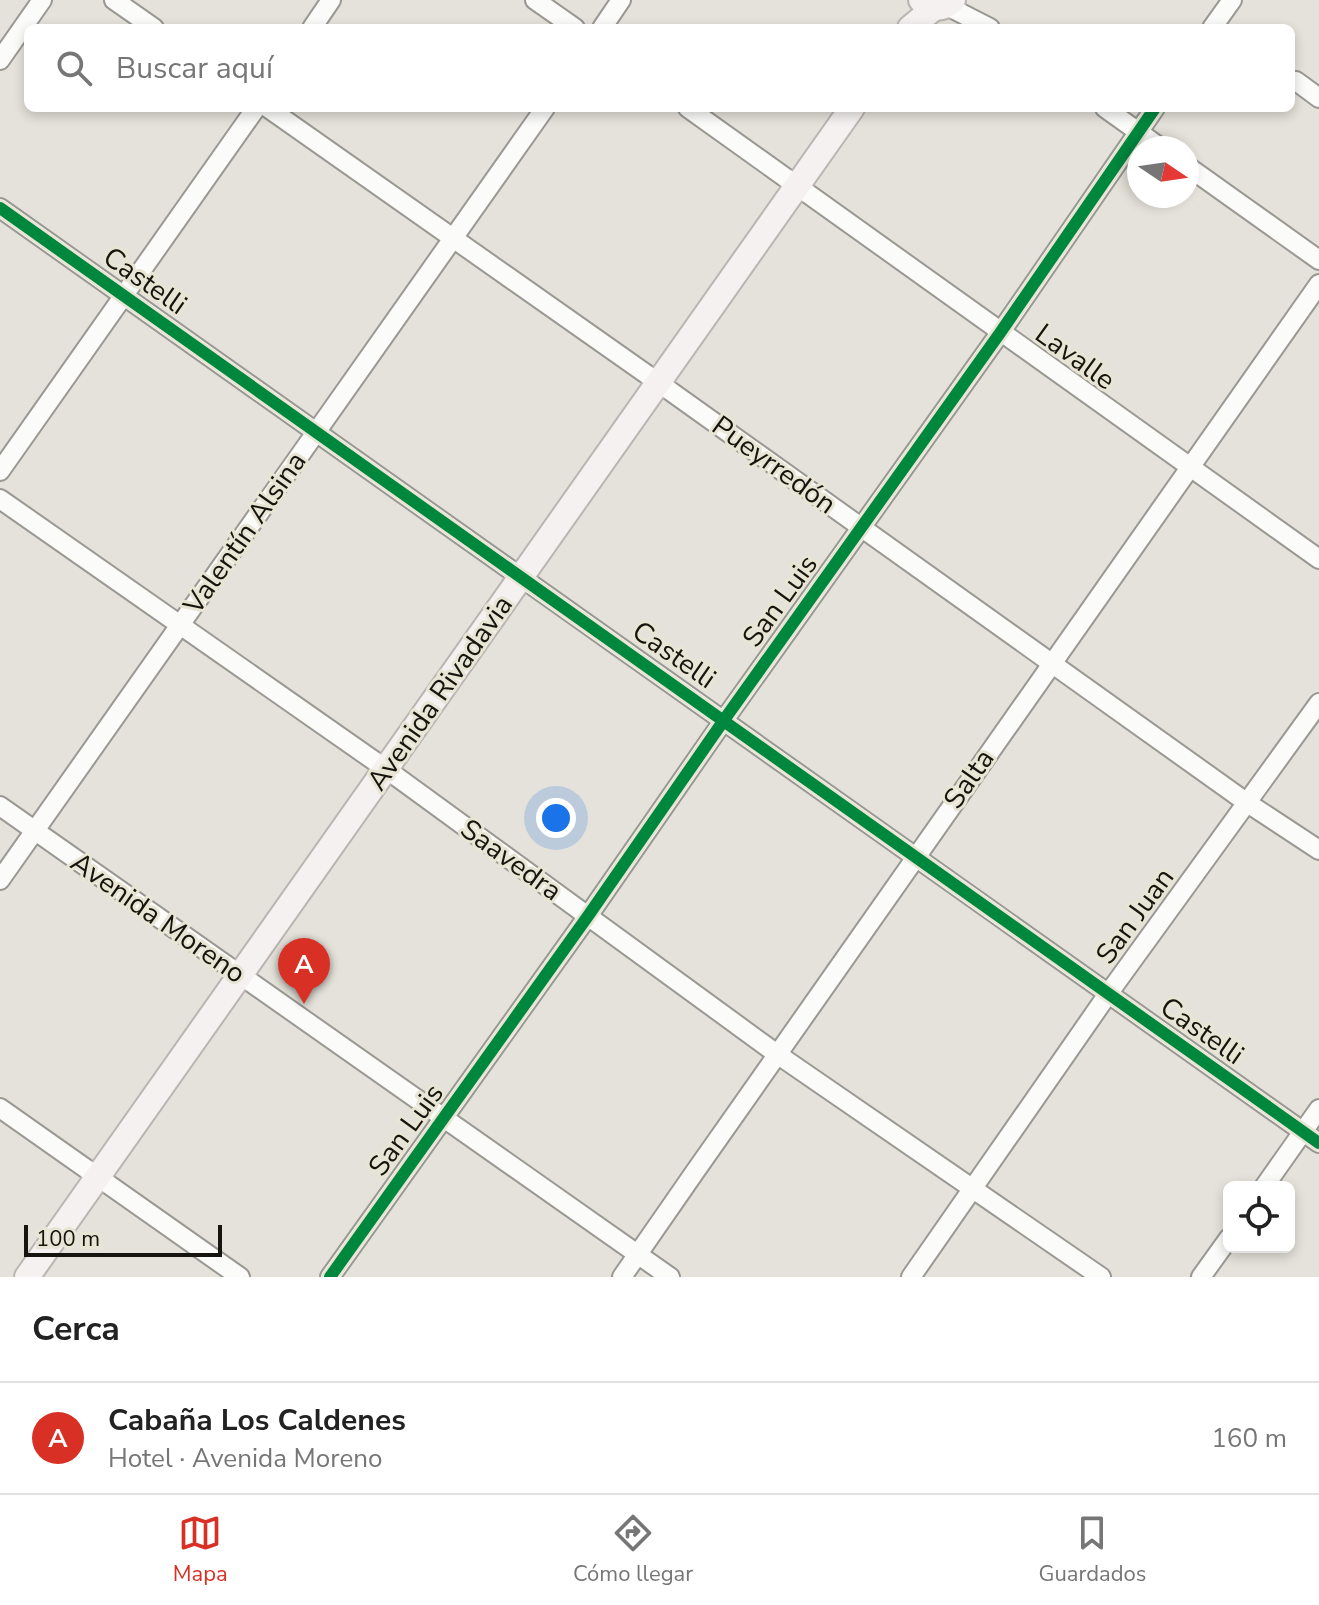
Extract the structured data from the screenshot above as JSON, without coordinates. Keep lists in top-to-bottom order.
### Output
{
  "streets": {
    "main road": ["Avenida Rivadavia"],
    "street": [
      "Castelli",
      "Lavalle",
      "Pueyrredón",
      "Valentín Alsina",
      "San Luis",
      "Salta",
      "Saavedra",
      "San Juan",
      "Avenida Moreno"
    ]
  },
  "crossings": [
    ["Castelli", "Valentín Alsina"],
    ["Castelli", "San Luis"],
    ["Castelli", "Avenida Rivadavia"],
    ["Castelli", "Salta"],
    ["Castelli", "San Juan"],
    ["Lavalle", "San Luis"],
    ["Lavalle", "Avenida Rivadavia"],
    ["Lavalle", "Salta"],
    ["Pueyrredón", "Valentín Alsina"],
    ["Pueyrredón", "San Luis"],
    ["Pueyrredón", "Avenida Rivadavia"],
    ["Pueyrredón", "Salta"],
    ["Pueyrredón", "San Juan"],
    ["Valentín Alsina", "Saavedra"],
    ["Valentín Alsina", "Avenida Moreno"],
    ["San Luis", "Saavedra"],
    ["San Luis", "Avenida Moreno"],
    ["Avenida Rivadavia", "Saavedra"],
    ["Avenida Rivadavia", "Avenida Moreno"],
    ["Salta", "Saavedra"],
    ["Salta", "Avenida Moreno"],
    ["Saavedra", "San Juan"]
  ],
  "scale_bar": "100 m",
  "north": "right",
  "page": {
    "search": "Buscar aquí",
    "pins": "A",
    "scale": "100 m",
    "heading": "Cerca",
    "list": [
      {
        "mark": "A",
        "name": "Cabaña Los Caldenes",
        "note": "Hotel · Avenida Moreno",
        "value": "160 m"
      }
    ],
    "nav": ["Mapa", "Cómo llegar", "Guardados"]
  }
}
